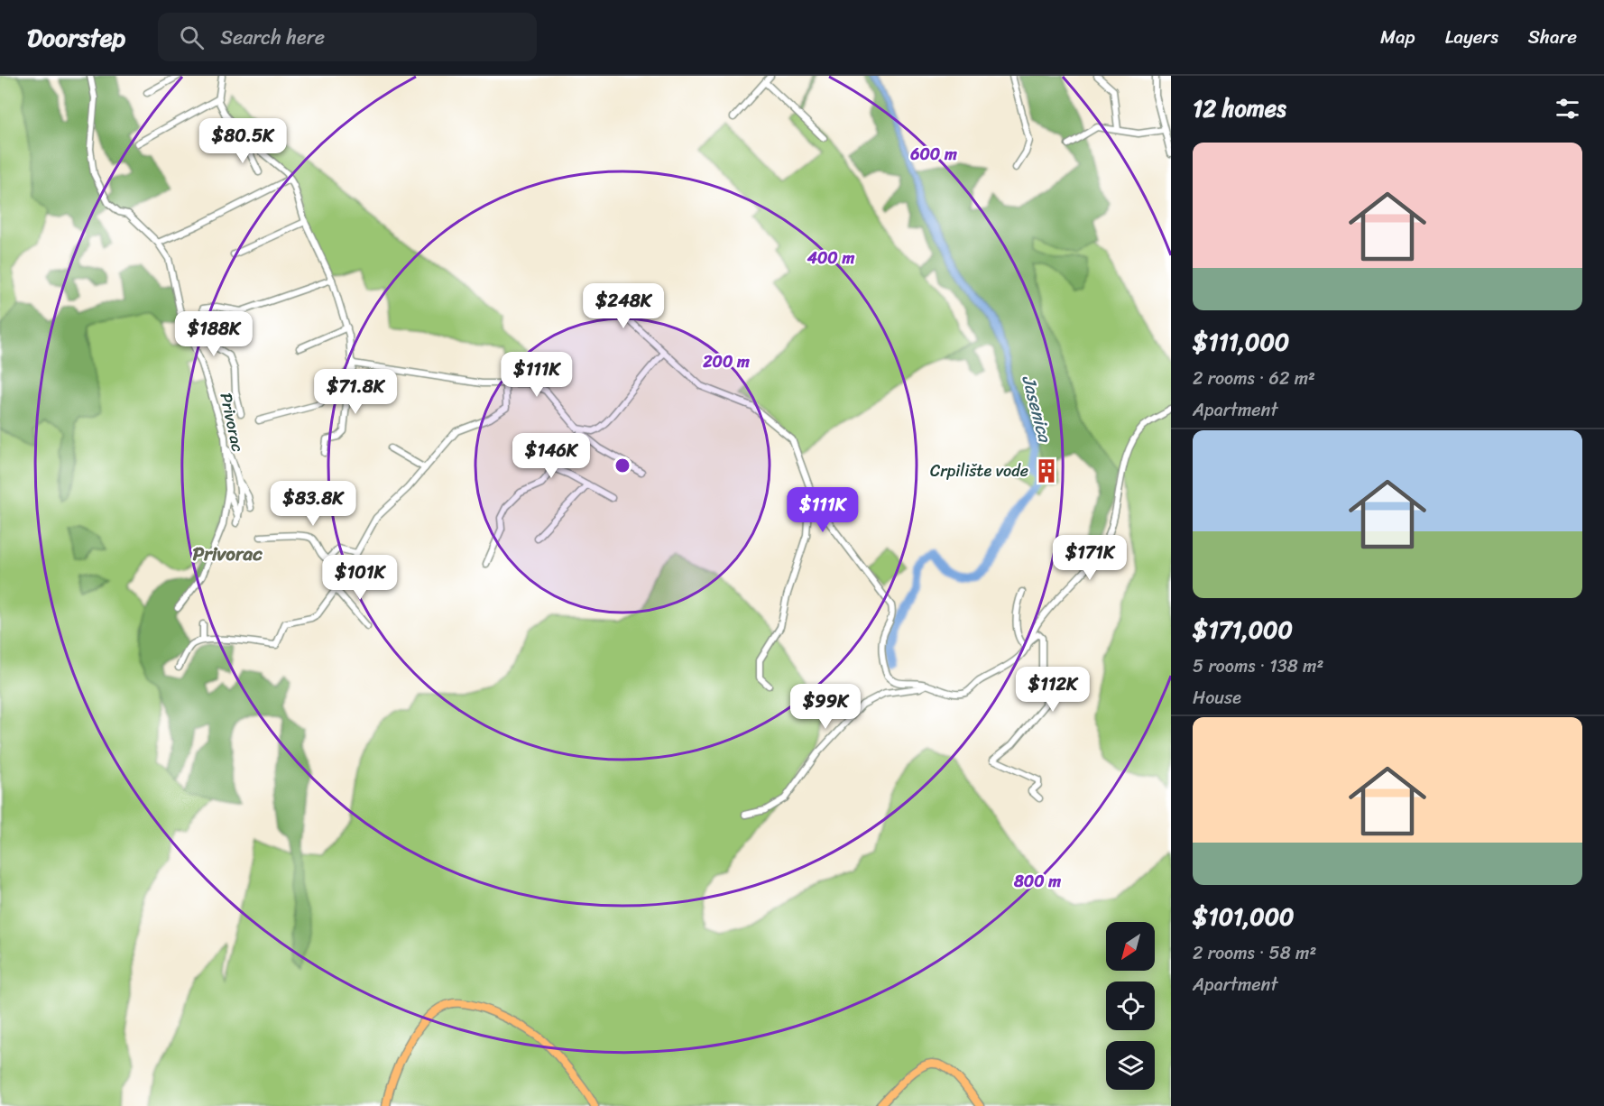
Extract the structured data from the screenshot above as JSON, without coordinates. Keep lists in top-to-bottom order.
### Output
{
  "streets": {
    "street": ["Privorac"]
  },
  "districts": ["Privorac"],
  "water": ["Jasenica"],
  "places": {
    "building": ["Crpilište vode"]
  },
  "north": "bottom left",
  "page": {
    "header": "Doorstep",
    "search": "Search here",
    "nav": ["Map", "Layers", "Share"],
    "heading": "12 homes",
    "price": [
      "$80.5K",
      "$248K",
      "$188K",
      "$111K",
      "$71.8K",
      "$146K",
      "$83.8K",
      "$111K",
      "$171K",
      "$101K",
      "$112K",
      "$99K"
    ],
    "list": [
      {
        "name": "$111,000",
        "note": "2 rooms · 62 m² · Apartment"
      },
      {
        "name": "$171,000",
        "note": "5 rooms · 138 m² · House"
      },
      {
        "name": "$101,000",
        "note": "2 rooms · 58 m² · Apartment"
      }
    ]
  },
  "rings": [
    "600 m",
    "400 m",
    "200 m",
    "800 m"
  ]
}
